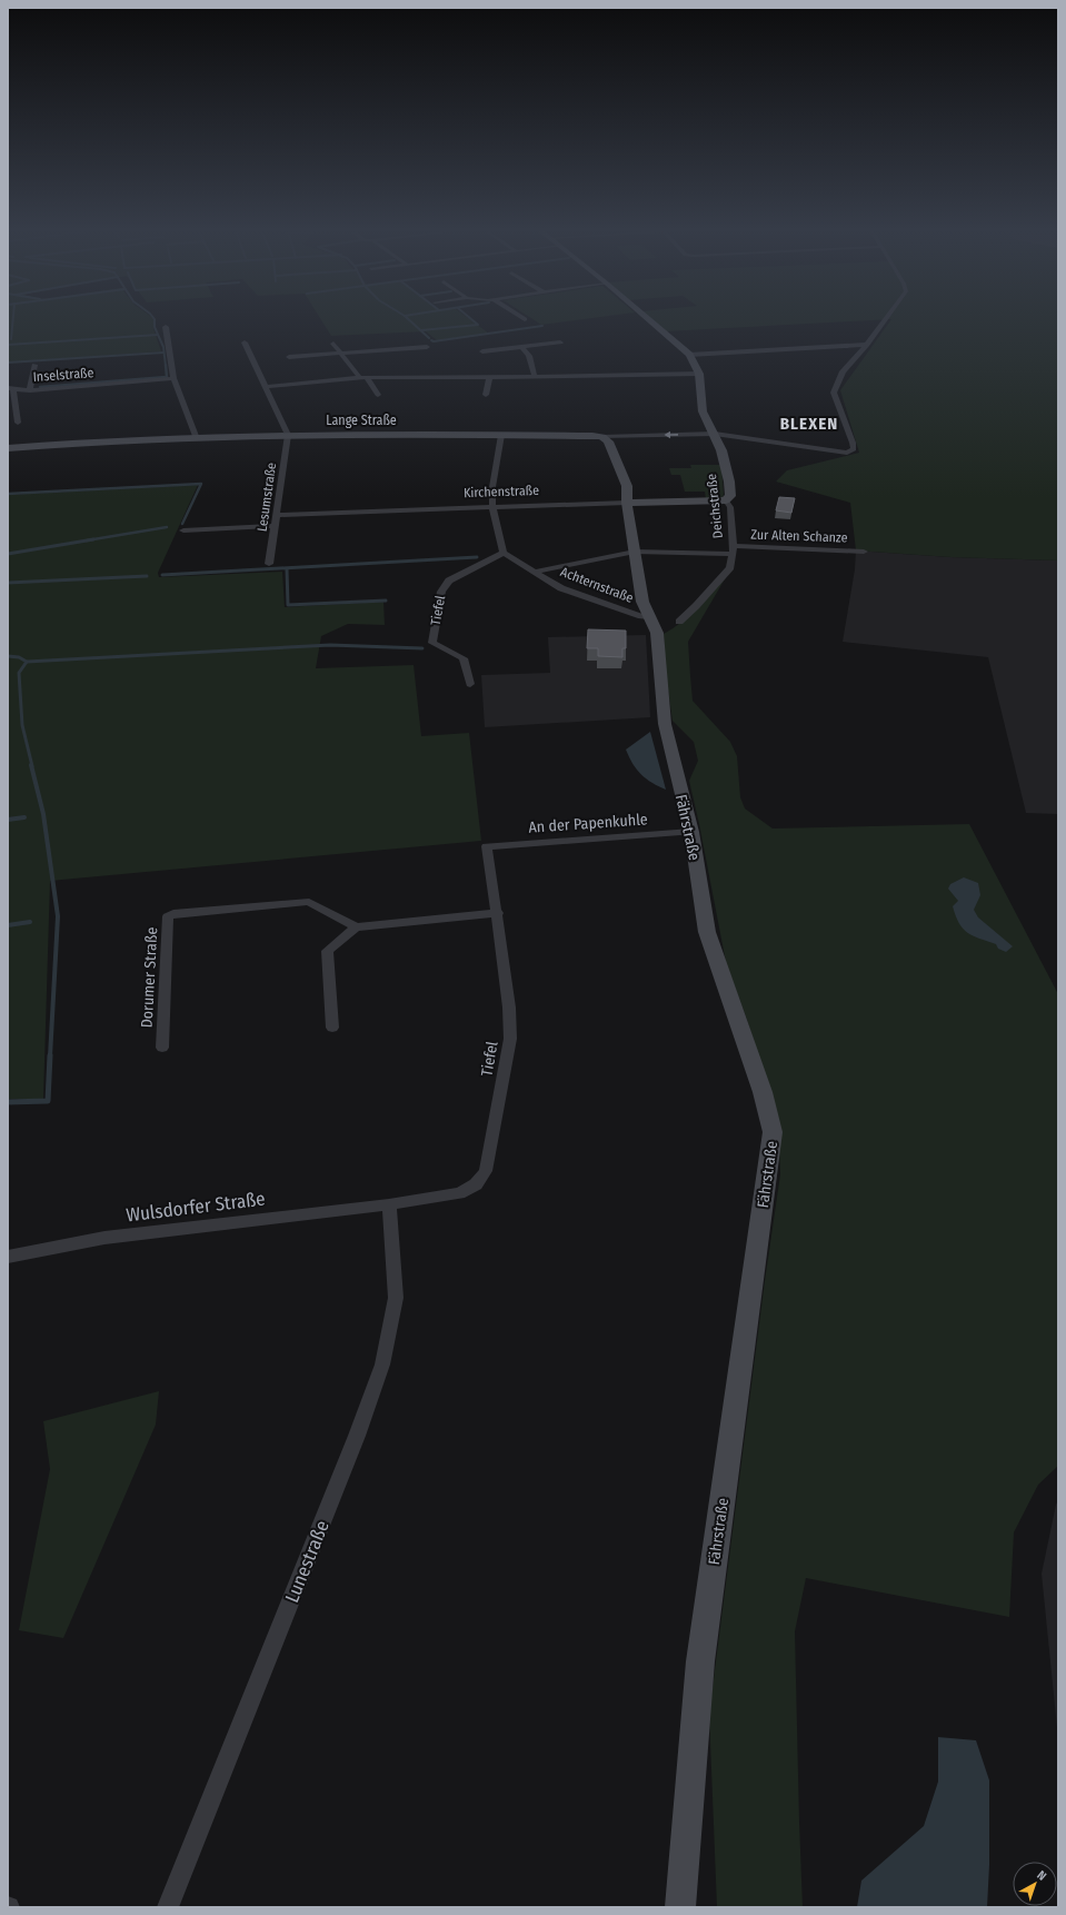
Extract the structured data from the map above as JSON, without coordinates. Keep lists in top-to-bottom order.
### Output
{
  "streets": {
    "street": [
      "Inselstraße",
      "Lange Straße",
      "Kirchenstraße",
      "Lesumstraße",
      "Deichstraße",
      "Zur Alten Schanze",
      "Achternstraße",
      "Tiefel",
      "An der Papenkuhle",
      "Fährstraße",
      "Dorumer Straße",
      "Wulsdorfer Straße",
      "Lunestraße"
    ]
  },
  "crossings": [
    ["Lange Straße", "Lesumstraße"],
    ["Lange Straße", "Deichstraße"],
    ["Lange Straße", "Fährstraße"],
    ["Kirchenstraße", "Lesumstraße"],
    ["Kirchenstraße", "Deichstraße"],
    ["Kirchenstraße", "Fährstraße"],
    ["Deichstraße", "Zur Alten Schanze"],
    ["Zur Alten Schanze", "Achternstraße"],
    ["Zur Alten Schanze", "Fährstraße"],
    ["Achternstraße", "Tiefel"],
    ["Achternstraße", "Fährstraße"],
    ["Tiefel", "An der Papenkuhle"],
    ["Tiefel", "Wulsdorfer Straße"],
    ["Tiefel", "Lunestraße"],
    ["An der Papenkuhle", "Fährstraße"],
    ["Wulsdorfer Straße", "Lunestraße"]
  ],
  "districts": ["BLEXEN"],
  "north": "top right"
}
